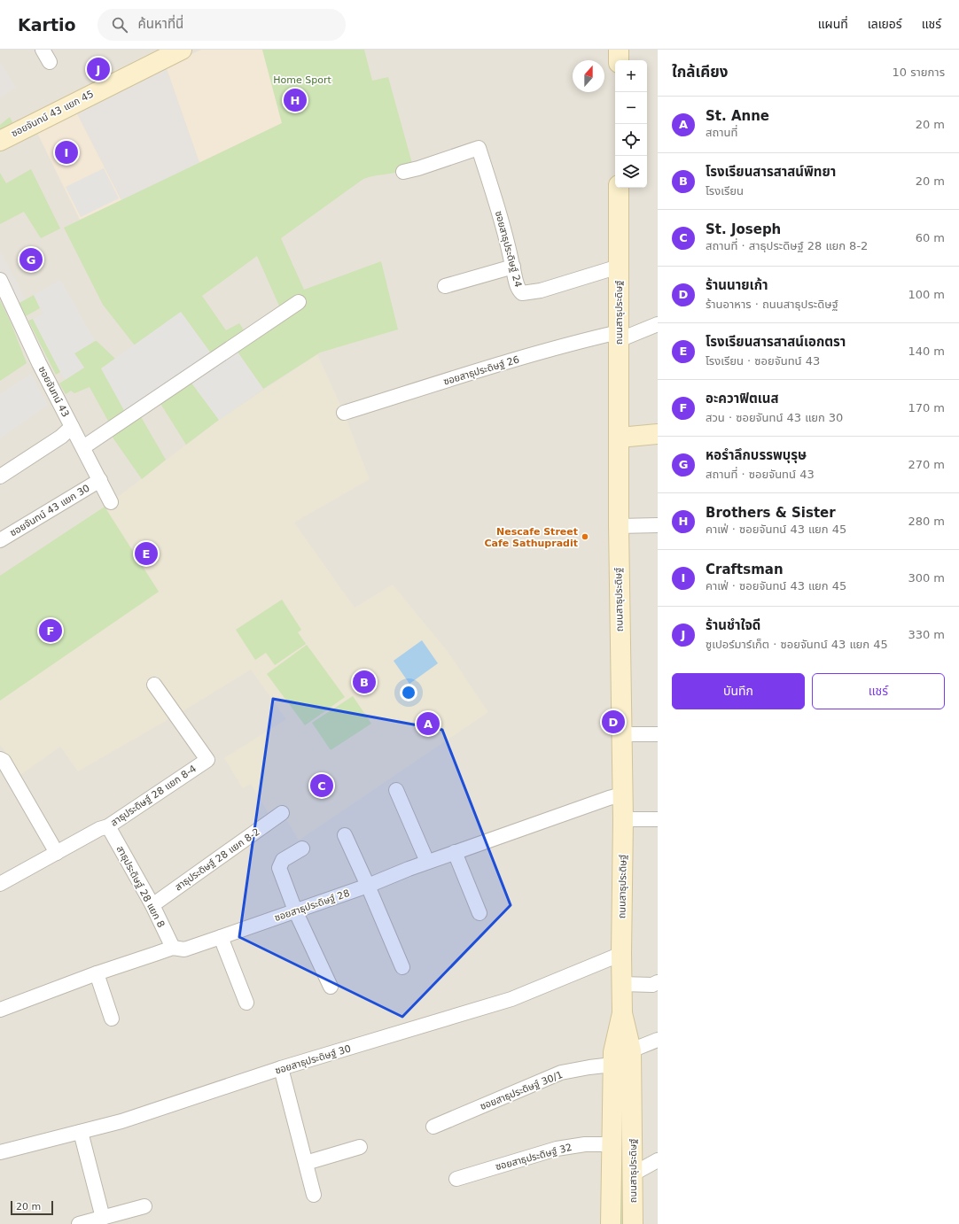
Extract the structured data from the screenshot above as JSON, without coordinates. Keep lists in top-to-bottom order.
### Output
{
  "streets": {
    "main road": ["ซอยจันทน์ 43 แยก 45", "ถนนสาธุประดิษฐ์"],
    "street": [
      "ซอยสาธุประดิษฐ์ 24",
      "ซอยสาธุประดิษฐ์ 26",
      "ซอยจันทน์ 43",
      "ซอยจันทน์ 43 แยก 30",
      "สาธุประดิษฐ์ 28 แยก 8-4",
      "สาธุประดิษฐ์ 28 แยก 8-2",
      "สาธุประดิษฐ์ 28 แยก 8",
      "ซอยสาธุประดิษฐ์ 28",
      "ซอยสาธุประดิษฐ์ 30",
      "ซอยสาธุประดิษฐ์ 30/1",
      "ซอยสาธุประดิษฐ์ 32"
    ]
  },
  "crossings": [
    ["ซอยสาธุประดิษฐ์ 24", "ถนนสาธุประดิษฐ์"],
    ["ถนนสาธุประดิษฐ์", "ซอยสาธุประดิษฐ์ 26"],
    ["ถนนสาธุประดิษฐ์", "ซอยสาธุประดิษฐ์ 28"],
    ["ถนนสาธุประดิษฐ์", "ซอยสาธุประดิษฐ์ 30"],
    ["ถนนสาธุประดิษฐ์", "ซอยสาธุประดิษฐ์ 30/1"],
    ["ถนนสาธุประดิษฐ์", "ซอยสาธุประดิษฐ์ 32"],
    ["ซอยจันทน์ 43", "ซอยจันทน์ 43 แยก 30"],
    ["สาธุประดิษฐ์ 28 แยก 8-4", "สาธุประดิษฐ์ 28 แยก 8"],
    ["สาธุประดิษฐ์ 28 แยก 8-2", "สาธุประดิษฐ์ 28 แยก 8"],
    ["สาธุประดิษฐ์ 28 แยก 8", "ซอยสาธุประดิษฐ์ 28"]
  ],
  "parks": ["Home Sport"],
  "places": ["Nescafe Street Cafe Sathupradit"],
  "scale_bar": "20 m",
  "north": "top",
  "page": {
    "header": "Kartio",
    "search": "ค้นหาที่นี่",
    "nav": ["แผนที่", "เลเยอร์", "แชร์"],
    "heading": ["ใกล้เคียง", "10 รายการ"],
    "pins": [
      "J",
      "H",
      "I",
      "G",
      "E",
      "F",
      "B",
      "D",
      "A",
      "C"
    ],
    "map_buttons": ["+", "−"],
    "list": [
      {
        "mark": "A",
        "name": "St. Anne",
        "note": "สถานที่",
        "value": "20 m"
      },
      {
        "mark": "B",
        "name": "โรงเรียนสารสาสน์พิทยา",
        "note": "โรงเรียน",
        "value": "20 m"
      },
      {
        "mark": "C",
        "name": "St. Joseph",
        "note": "สถานที่ · สาธุประดิษฐ์ 28 แยก 8-2",
        "value": "60 m"
      },
      {
        "mark": "D",
        "name": "ร้านนายเก้า",
        "note": "ร้านอาหาร · ถนนสาธุประดิษฐ์",
        "value": "100 m"
      },
      {
        "mark": "E",
        "name": "โรงเรียนสารสาสน์เอกตรา",
        "note": "โรงเรียน · ซอยจันทน์ 43",
        "value": "140 m"
      },
      {
        "mark": "F",
        "name": "อะควาฟิตเนส",
        "note": "สวน · ซอยจันทน์ 43 แยก 30",
        "value": "170 m"
      },
      {
        "mark": "G",
        "name": "หอรำลึกบรรพบุรุษ",
        "note": "สถานที่ · ซอยจันทน์ 43",
        "value": "270 m"
      },
      {
        "mark": "H",
        "name": "Brothers & Sister",
        "note": "คาเฟ่ · ซอยจันทน์ 43 แยก 45",
        "value": "280 m"
      },
      {
        "mark": "I",
        "name": "Craftsman",
        "note": "คาเฟ่ · ซอยจันทน์ 43 แยก 45",
        "value": "300 m"
      },
      {
        "mark": "J",
        "name": "ร้านชำใจดี",
        "note": "ซูเปอร์มาร์เก็ต · ซอยจันทน์ 43 แยก 45",
        "value": "330 m"
      }
    ],
    "buttons": ["บันทึก", "แชร์"],
    "scale": "20 m"
  }
}
